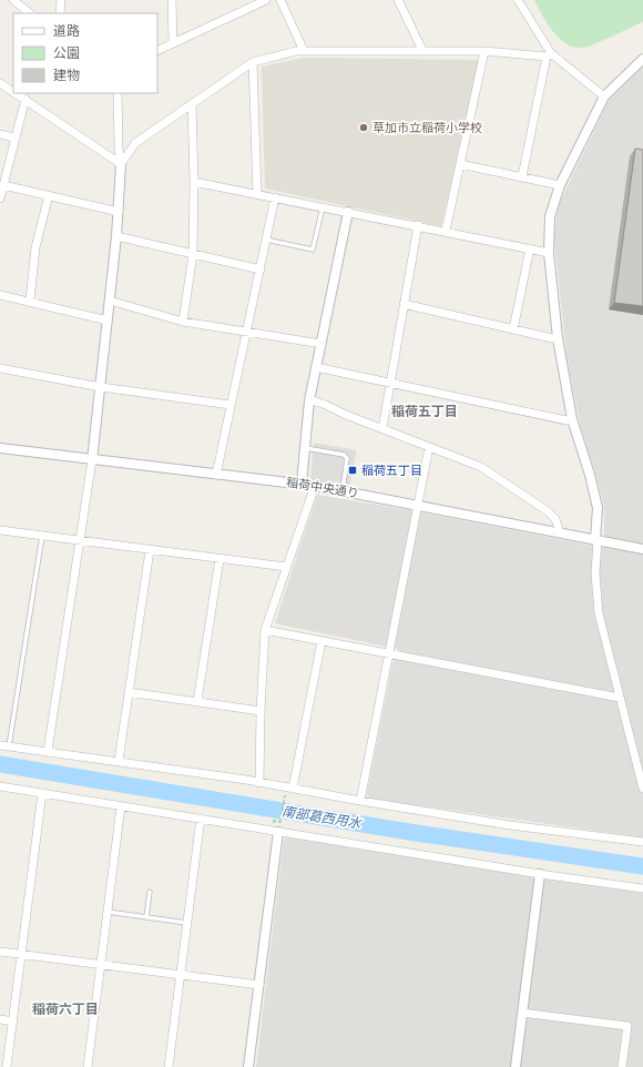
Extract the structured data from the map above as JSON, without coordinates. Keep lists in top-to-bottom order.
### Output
{
  "streets": {
    "street": ["稲荷中央通り"]
  },
  "districts": ["稲荷五丁目", "稲荷六丁目"],
  "water": ["南部葛西用水"],
  "places": {
    "other": ["草加市立稲荷小学校"],
    "transit": ["稲荷五丁目"]
  },
  "legend": ["道路", "公園", "建物"]
}
